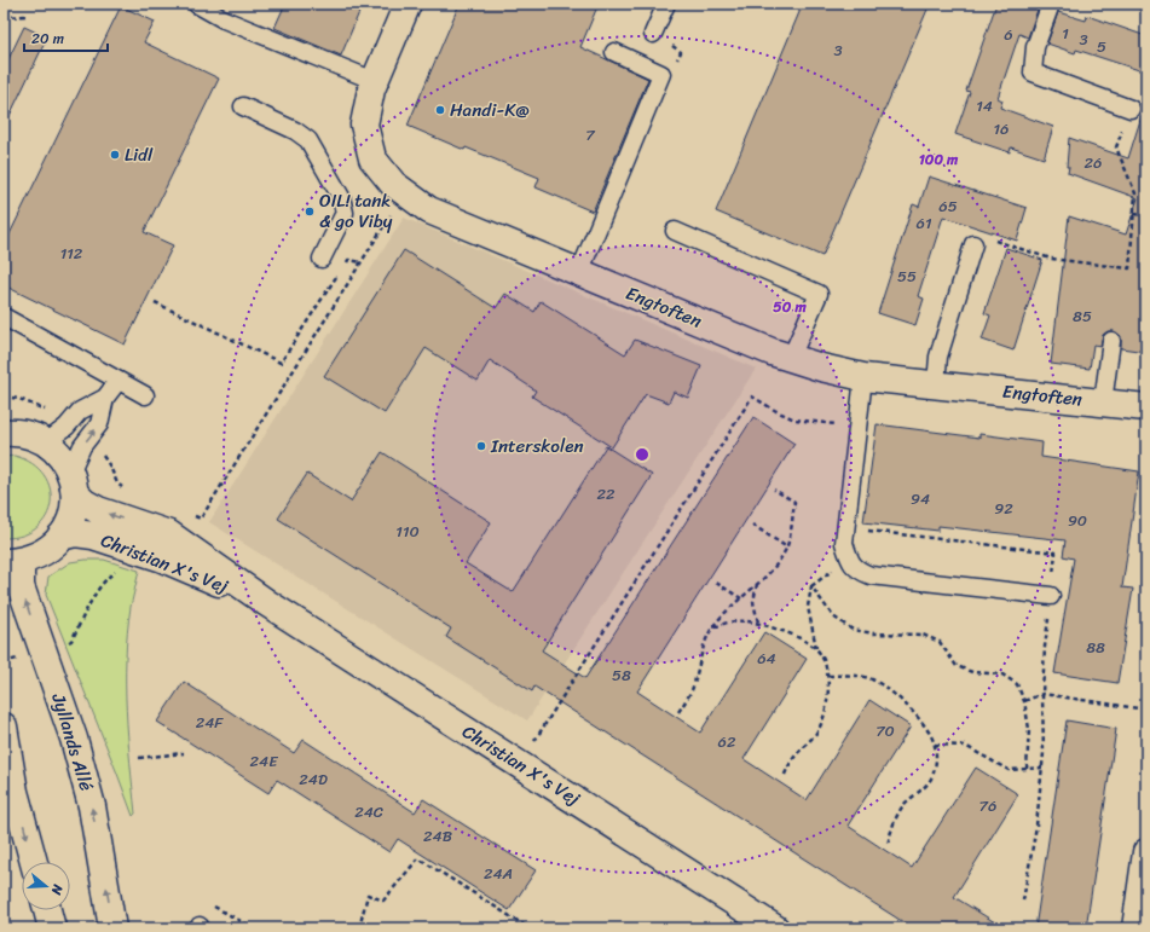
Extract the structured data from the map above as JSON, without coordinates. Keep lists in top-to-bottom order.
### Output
{
  "streets": {
    "street": ["Engtoften", "Christian X's Vej", "Jyllands Allé"]
  },
  "places": [
    "Handi-K@",
    "Lidl",
    "OIL! tank & go Viby",
    "Interskolen"
  ],
  "house_numbers": [
    "1",
    "6",
    "3",
    "5",
    "3",
    "14",
    "16",
    "7",
    "26",
    "65",
    "61",
    "112",
    "55",
    "85",
    "22",
    "94",
    "92",
    "90",
    "110",
    "88",
    "64",
    "58",
    "24F",
    "70",
    "62",
    "24E",
    "24D",
    "76",
    "24C",
    "24B",
    "24A"
  ],
  "scale_bar": "20 m",
  "north": "right",
  "rings": ["100 m", "50 m"]
}
